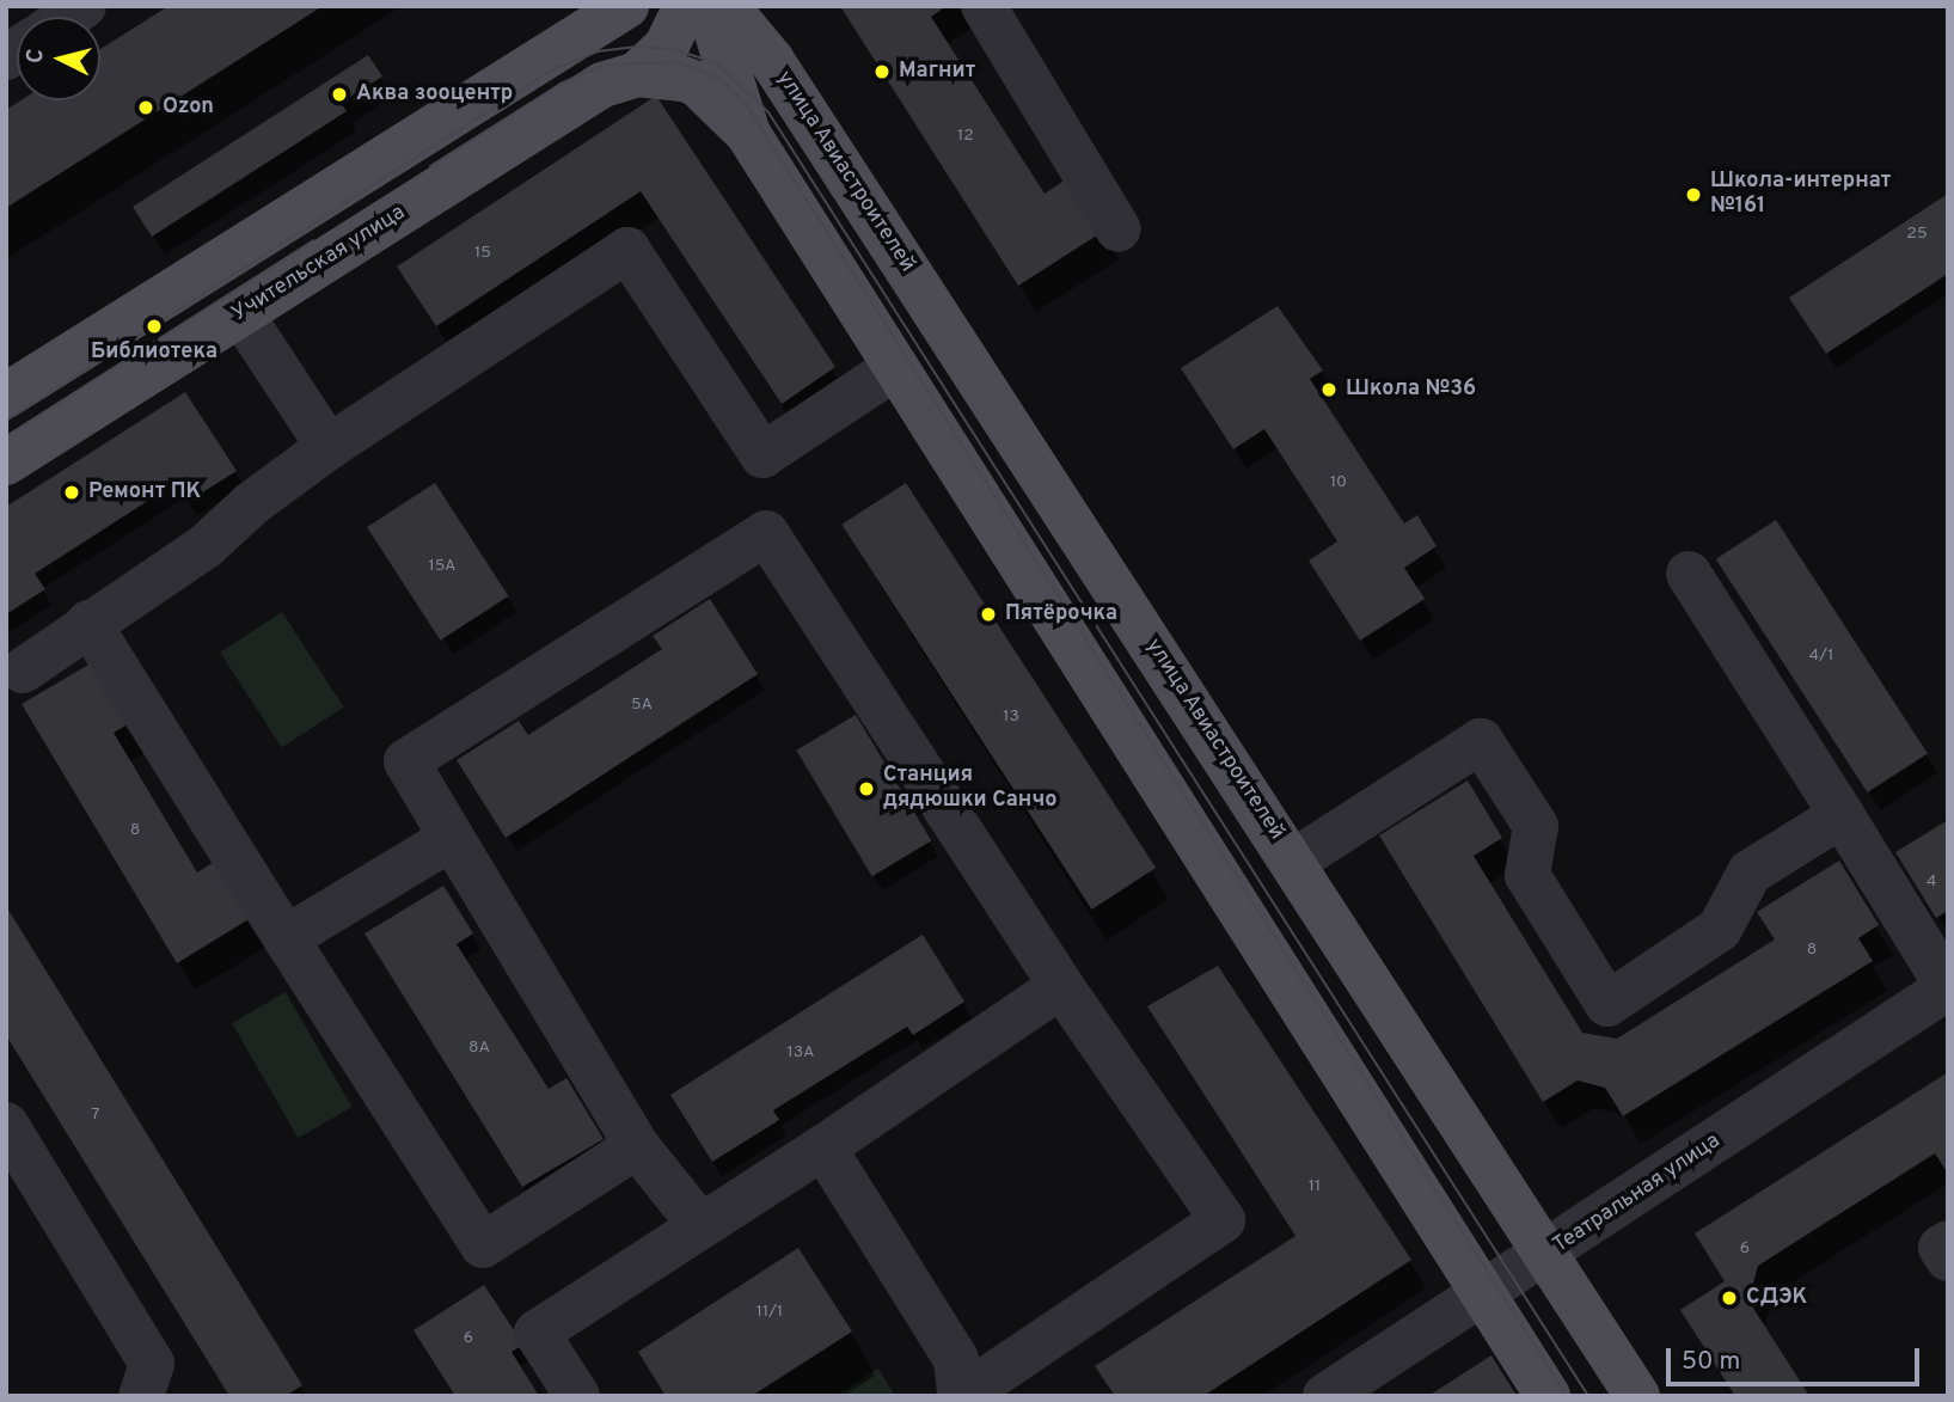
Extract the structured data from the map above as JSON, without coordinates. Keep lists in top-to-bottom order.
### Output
{
  "streets": {
    "main road": ["улица Авиастроителей", "Учительская улица"],
    "street": ["Театральная улица"]
  },
  "crossings": [
    ["улица Авиастроителей", "Театральная улица"]
  ],
  "places": [
    "Магнит",
    "Аква зооцентр",
    "Ozon",
    "Школа-интернат №161",
    "Библиотека",
    "Школа №36",
    "Ремонт ПК",
    "Пятёрочка",
    "Станция дядюшки Санчо",
    "СДЭК"
  ],
  "house_numbers": [
    "12",
    "25",
    "15",
    "10",
    "15А",
    "4/1",
    "5А",
    "13",
    "8",
    "4",
    "8",
    "8А",
    "13А",
    "7",
    "11",
    "6",
    "11/1",
    "6"
  ],
  "scale_bar": "50 m",
  "north": "left"
}
